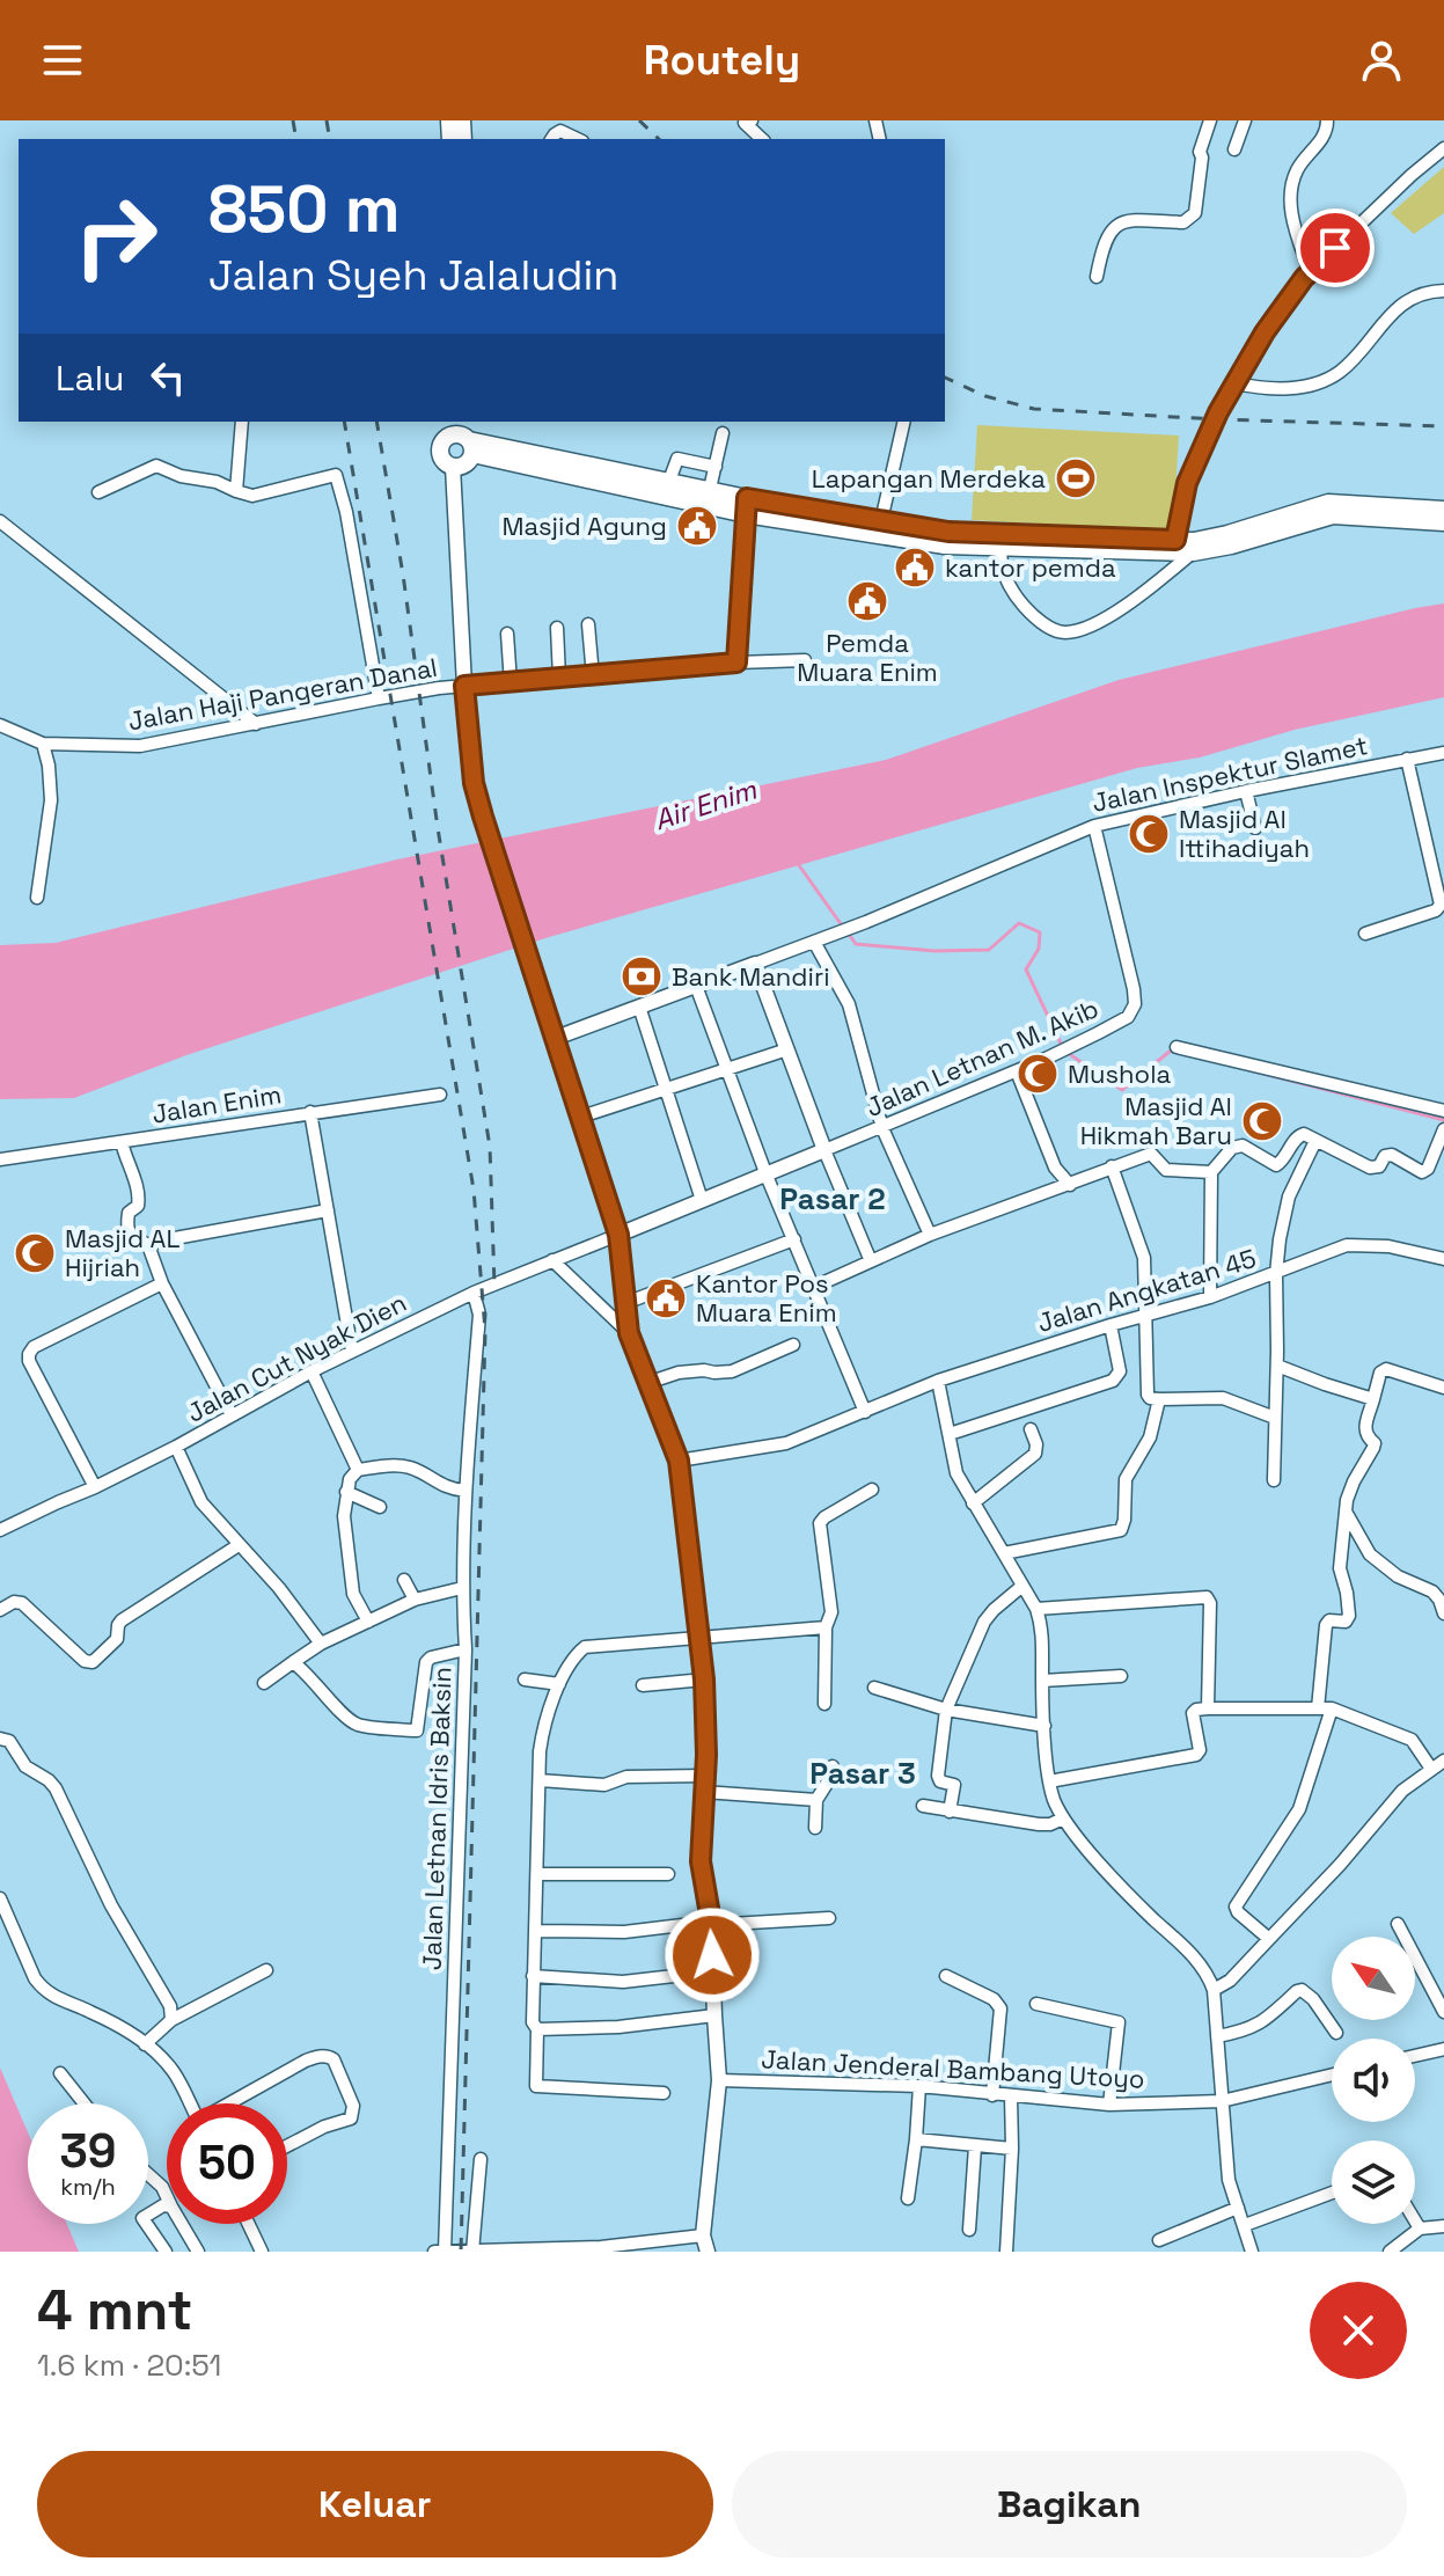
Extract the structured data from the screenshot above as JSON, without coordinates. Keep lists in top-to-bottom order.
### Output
{
  "streets": {
    "street": [
      "Jalan Haji Pangeran Danal",
      "Jalan Inspektur Slamet",
      "Jalan Letnan M. Akib",
      "Jalan Enim",
      "Jalan Angkatan 45",
      "Jalan Cut Nyak Dien",
      "Jalan Letnan Idris Baksin",
      "Jalan Jenderal Bambang Utoyo"
    ]
  },
  "crossings": [
    ["Jalan Inspektur Slamet", "Jalan Letnan M. Akib"]
  ],
  "districts": ["Pasar 2", "Pasar 3"],
  "water": ["Air Enim"],
  "places": {
    "sports": ["Lapangan Merdeka"],
    "public building": [
      "Masjid Agung",
      "kantor pemda",
      "Pemda Muara Enim",
      "Kantor Pos Muara Enim"
    ],
    "mosque": [
      "Masjid Al Ittihadiyah",
      "Mushola",
      "Masjid Al Hikmah Baru",
      "Masjid AL Hijriah"
    ],
    "bank": ["Bank Mandiri"]
  },
  "north": "top left",
  "page": {
    "header": "Routely",
    "turn": ["850 m", "Jalan Syeh Jalaludin"],
    "then": "Lalu",
    "speed": "39 km/h",
    "limit": "50",
    "heading": ["4 mnt", "1.6 km · 20:51"],
    "buttons": ["Keluar", "Bagikan"]
  }
}
